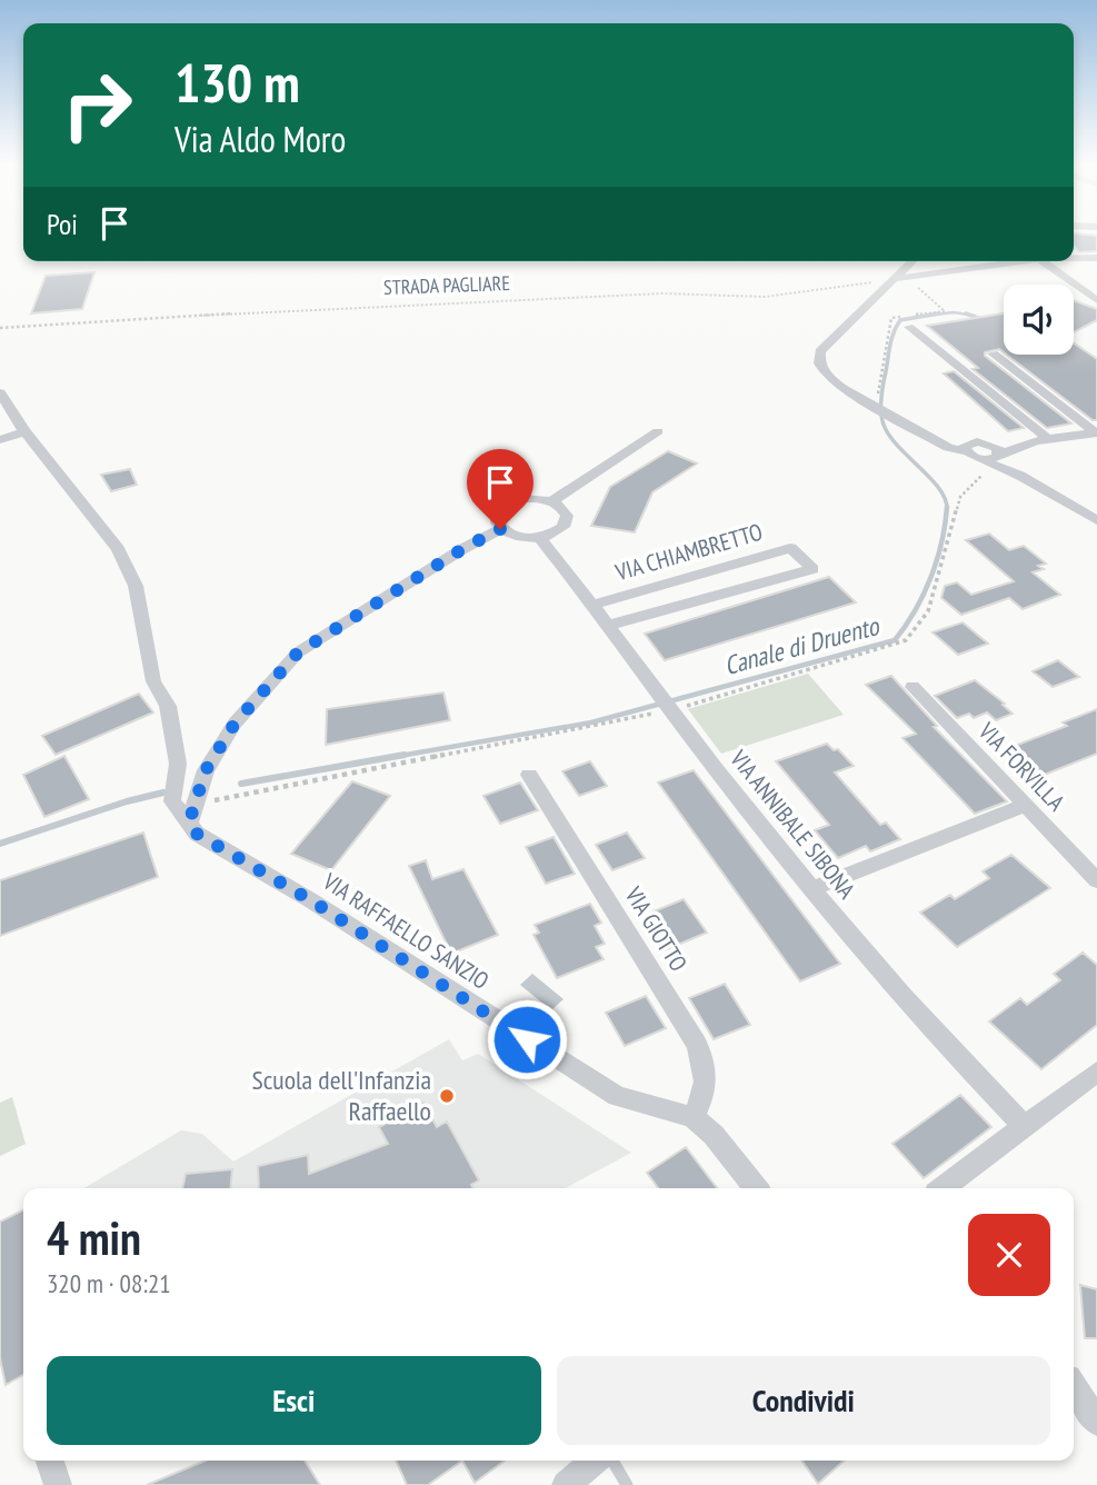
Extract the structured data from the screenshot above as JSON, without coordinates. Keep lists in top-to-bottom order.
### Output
{
  "streets": {
    "street": [
      "VIA CHIAMBRETTO",
      "VIA FORVILLA",
      "VIA ANNIBALE SIBONA",
      "VIA GIOTTO",
      "VIA RAFFAELLO SANZIO"
    ],
    "path": ["STRADA PAGLIARE"]
  },
  "crossings": [
    ["VIA CHIAMBRETTO", "VIA ANNIBALE SIBONA"],
    ["VIA GIOTTO", "VIA RAFFAELLO SANZIO"]
  ],
  "water": ["Canale di Druento"],
  "places": ["Scuola dell'Infanzia Raffaello"],
  "page": {
    "turn": ["130 m", "Via Aldo Moro"],
    "then": "Poi",
    "heading": ["4 min", "320 m · 08:21"],
    "buttons": ["Esci", "Condividi"]
  }
}
